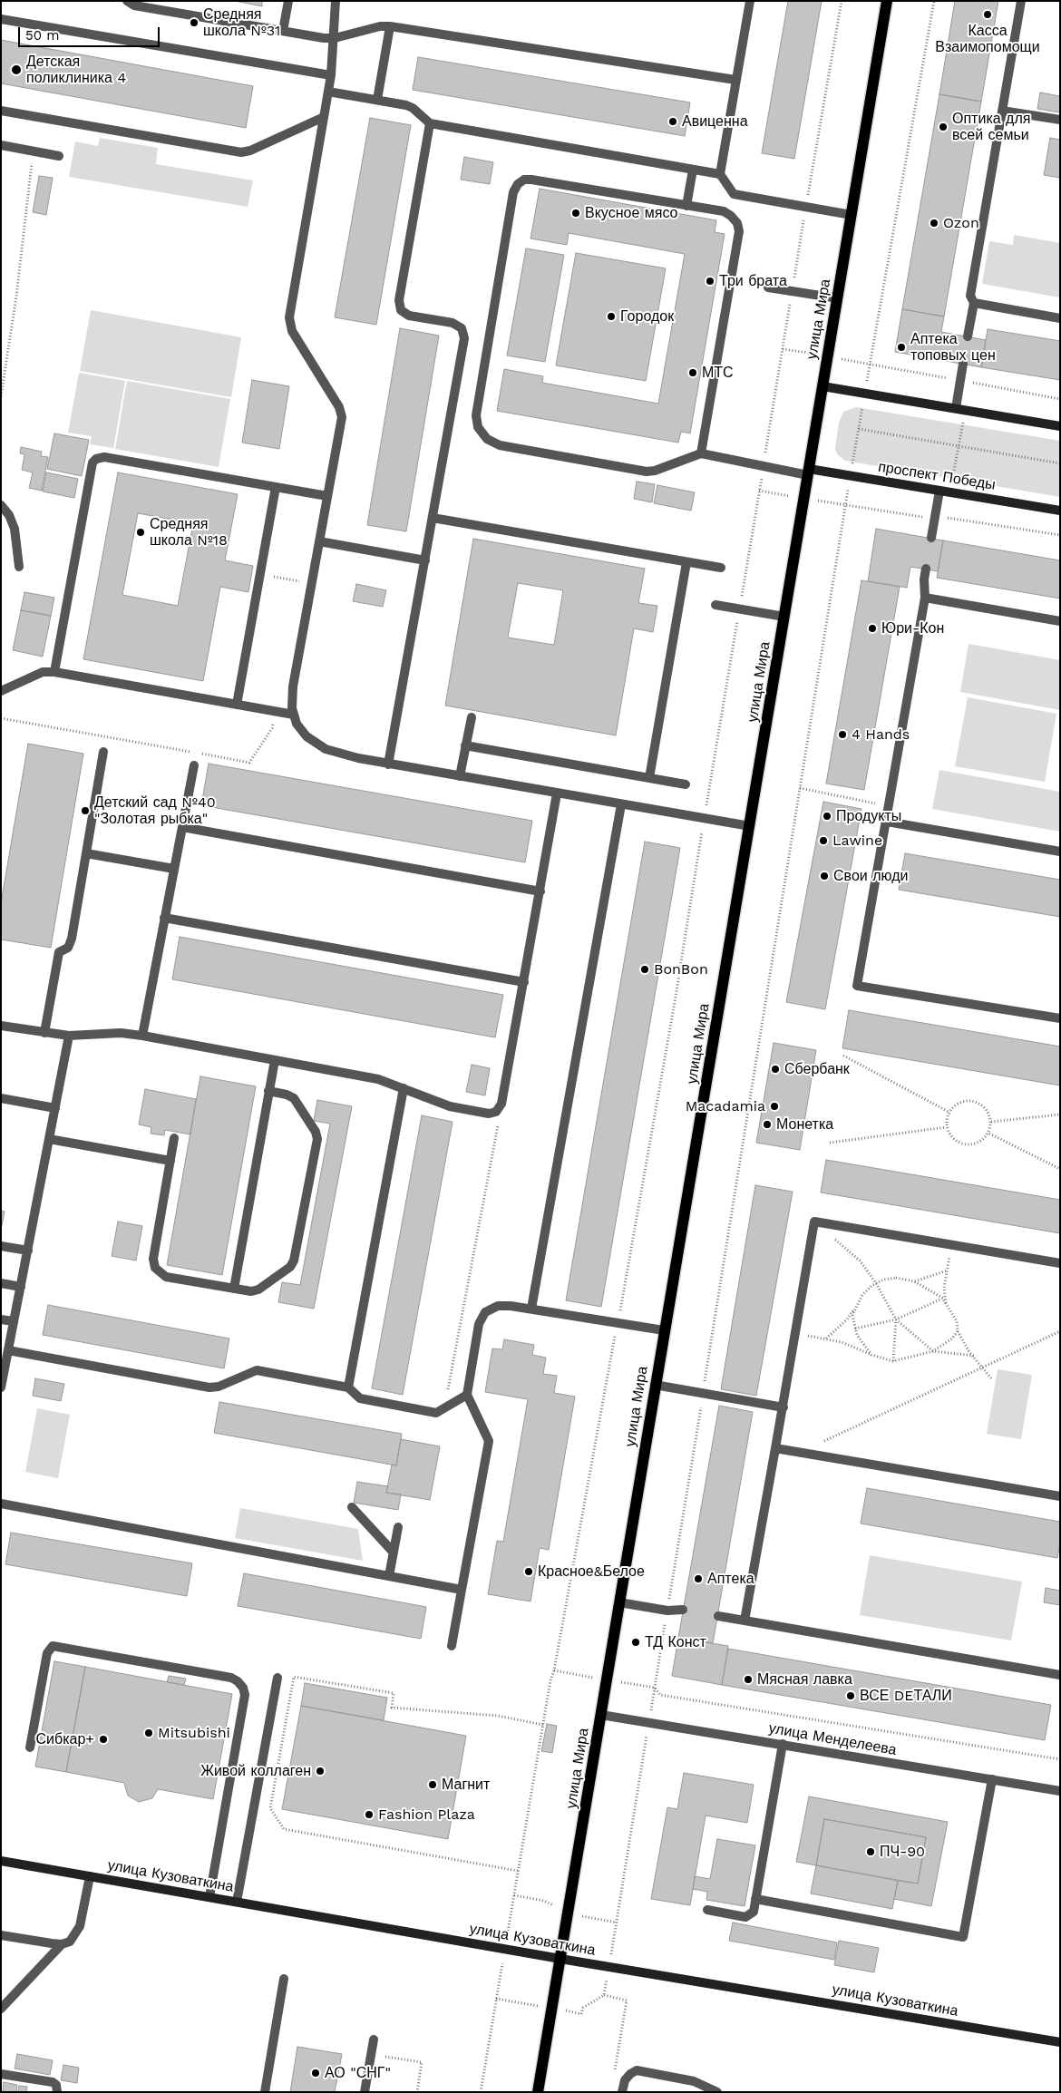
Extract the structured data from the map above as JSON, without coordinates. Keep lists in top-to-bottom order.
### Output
{
  "streets": {
    "main road": ["улица Мира", "проспект Победы", "улица Кузоваткина"],
    "street": ["улица Менделеева"]
  },
  "crossings": [
    ["улица Мира", "проспект Победы"],
    ["улица Мира", "улица Менделеева"],
    ["улица Мира", "улица Кузоваткина"]
  ],
  "places": [
    "Касса Взаимопомощи",
    "Средняя школа №31",
    "Детская поликлиника 4",
    "Авиценна",
    "Оптика для всей семьи",
    "Вкусное мясо",
    "Ozon",
    "Три брата",
    "Городок",
    "Аптека топовых цен",
    "МТС",
    "Средняя школа №18",
    "Юри-Кон",
    "4 Hands",
    "Детский сад №40 \"Золотая рыбка\"",
    "Продукты",
    "Lawine",
    "Свои люди",
    "BonBon",
    "Сбербанк",
    "Macadamia",
    "Монетка",
    "Красное&Белое",
    "Аптека",
    "ТД Конст",
    "Мясная лавка",
    "ВСЕ DEТАЛИ",
    "Mitsubishi",
    "Сибкар+",
    "Живой коллаген",
    "Магнит",
    "Fashion Plaza",
    "ПЧ-90",
    "АО \"СНГ\""
  ],
  "scale_bar": "50 m"
}
